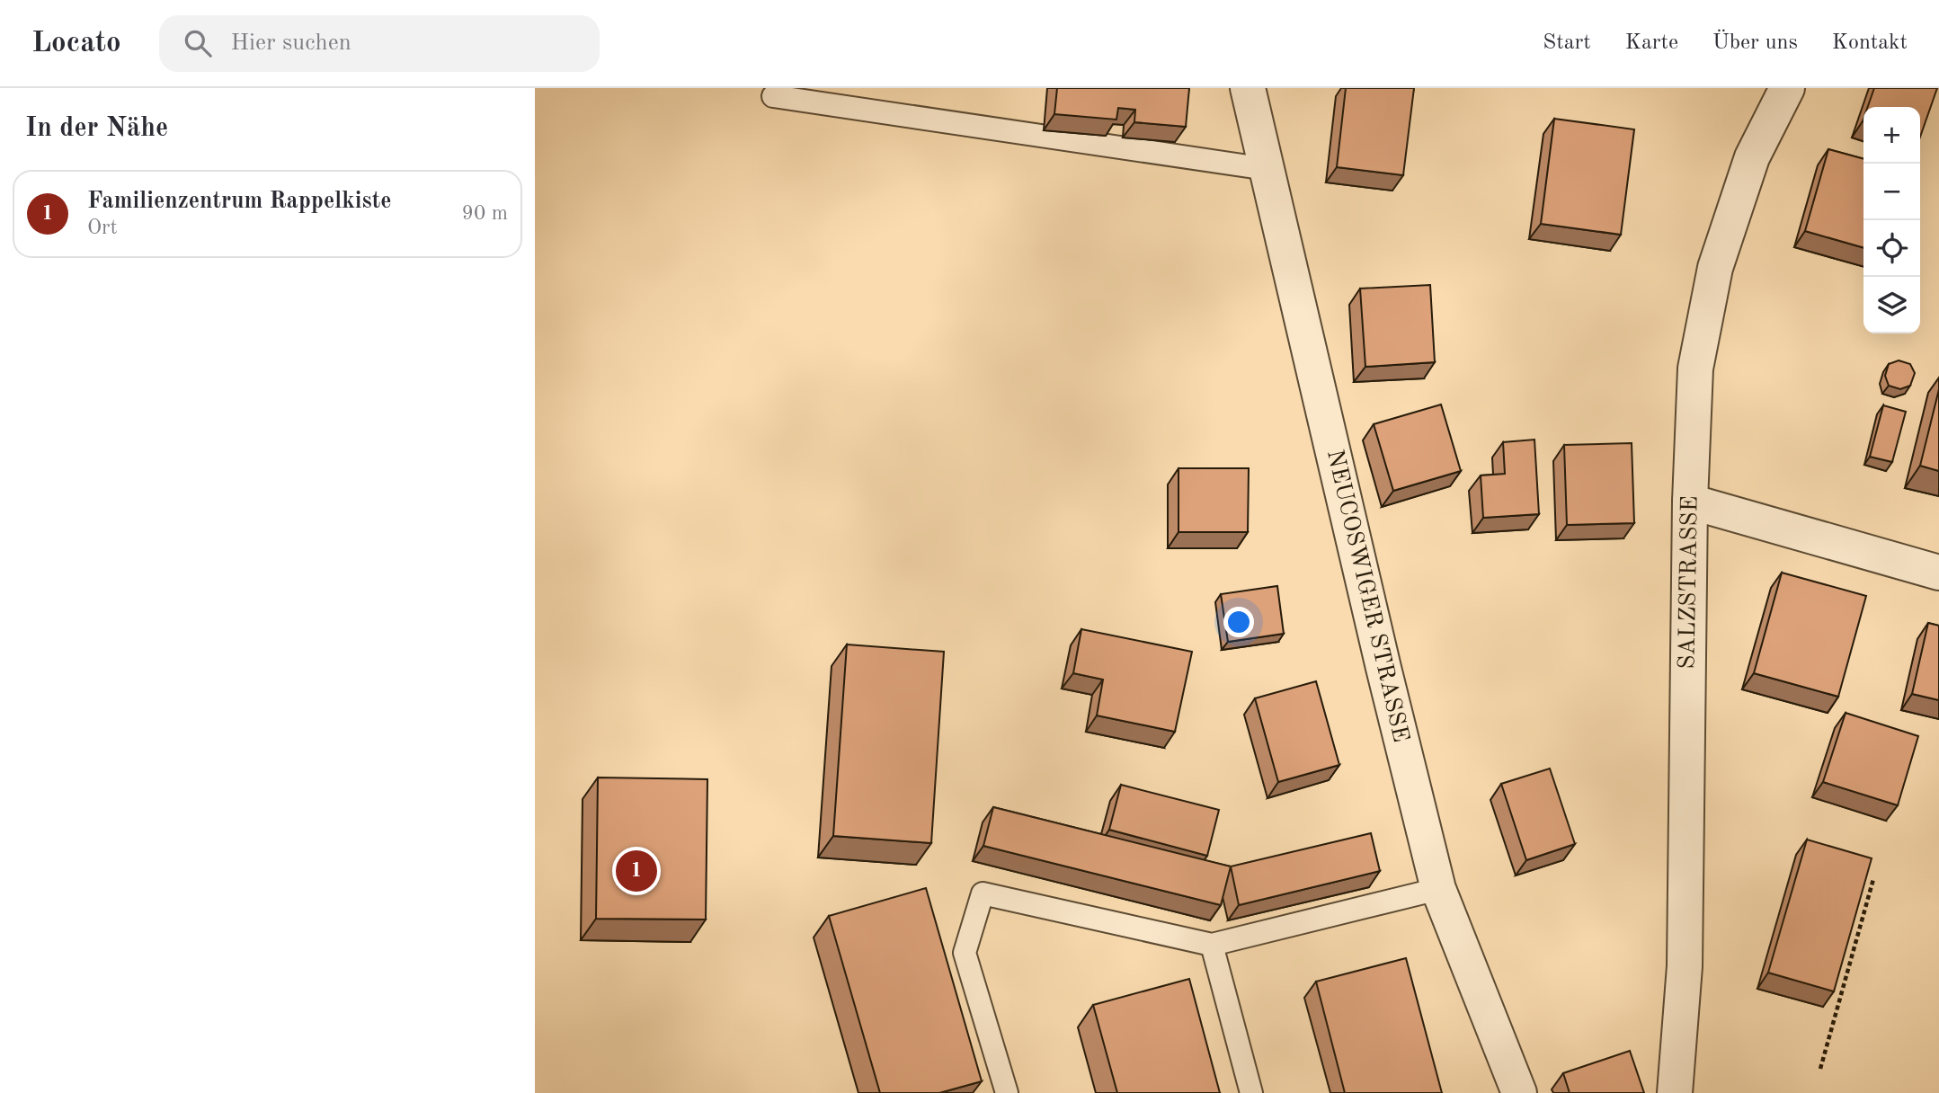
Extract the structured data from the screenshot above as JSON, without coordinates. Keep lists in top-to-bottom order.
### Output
{
  "streets": {
    "street": ["SALZSTRASSE", "NEUCOSWIGER STRASSE"]
  },
  "page": {
    "header": "Locato",
    "search": "Hier suchen",
    "nav": [
      "Start",
      "Karte",
      "Über uns",
      "Kontakt"
    ],
    "heading": "In der Nähe",
    "map_buttons": ["+", "−"],
    "list": [
      {
        "mark": "1",
        "name": "Familienzentrum Rappelkiste",
        "note": "Ort",
        "value": "90 m"
      }
    ],
    "pins": "1"
  }
}
